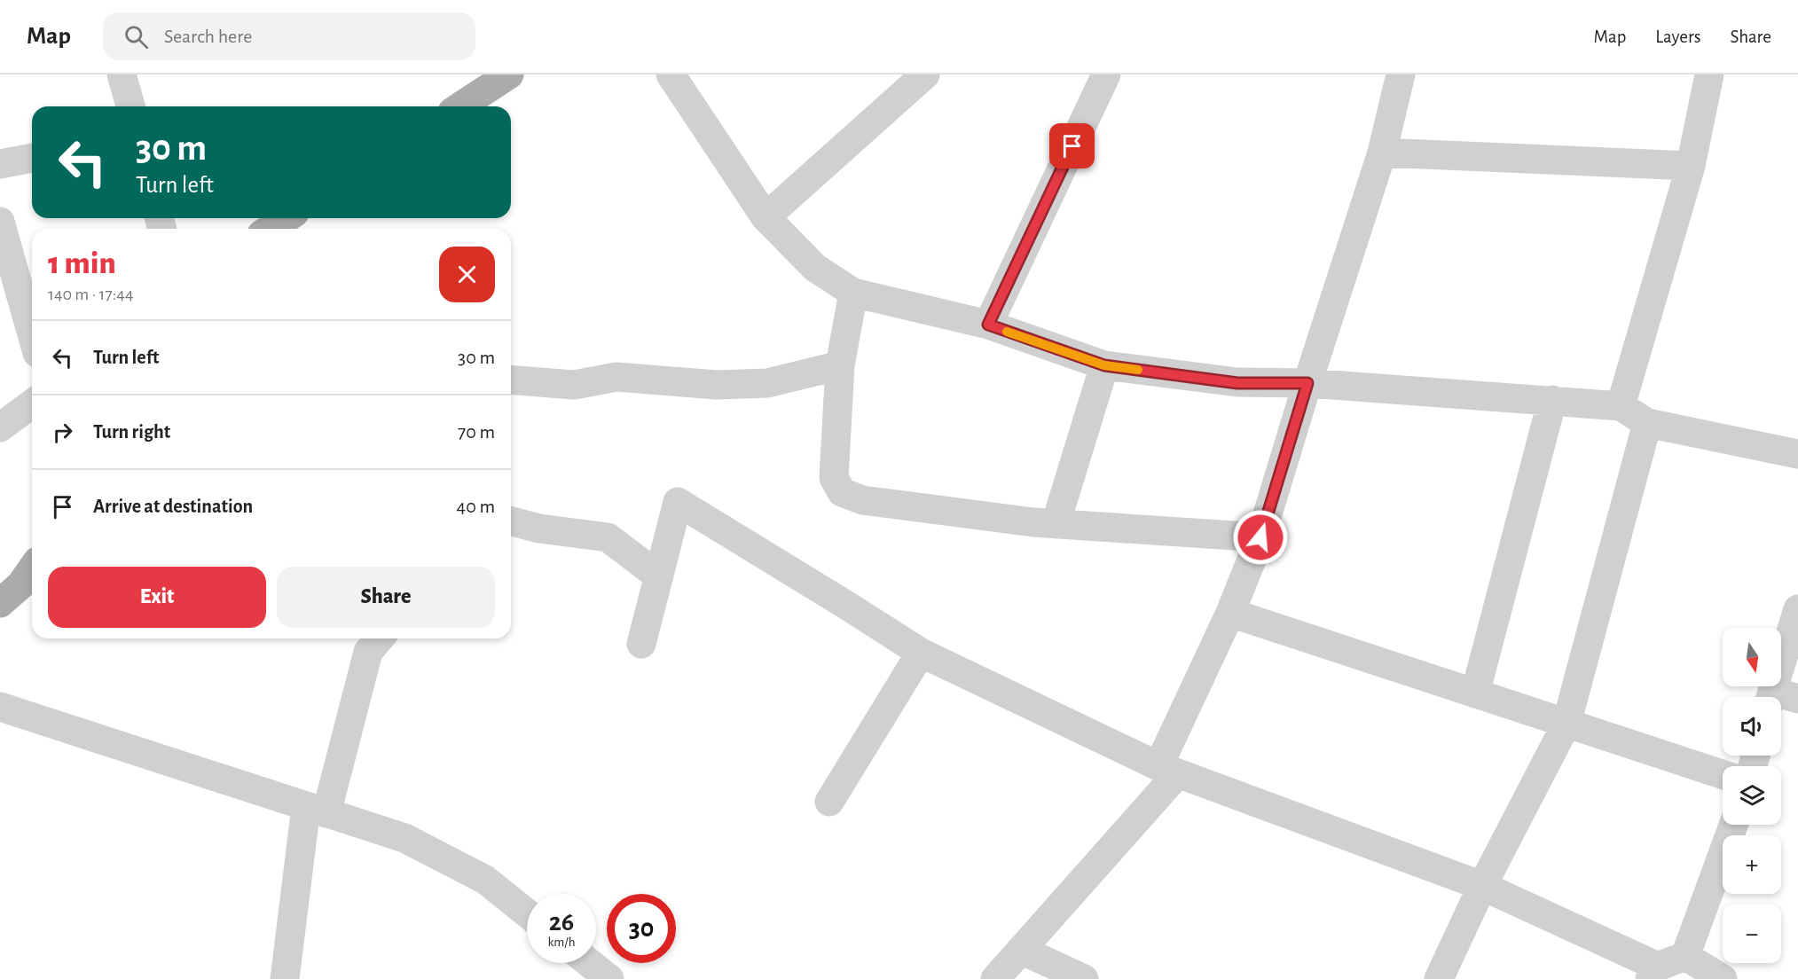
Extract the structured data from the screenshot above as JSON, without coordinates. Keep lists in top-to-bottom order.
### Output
{
  "north": "bottom",
  "page": {
    "header": "Map",
    "search": "Search here",
    "nav": ["Map", "Layers", "Share"],
    "turn": ["30 m", "Turn left"],
    "heading": ["1 min", "140 m · 17:44"],
    "list": [
      {
        "name": "Turn left",
        "value": "30 m"
      },
      {
        "name": "Turn right",
        "value": "70 m"
      },
      {
        "name": "Arrive at destination",
        "value": "40 m"
      }
    ],
    "buttons": ["Exit", "Share"],
    "map_buttons": ["+", "−"],
    "speed": "26 km/h",
    "limit": "30"
  }
}
